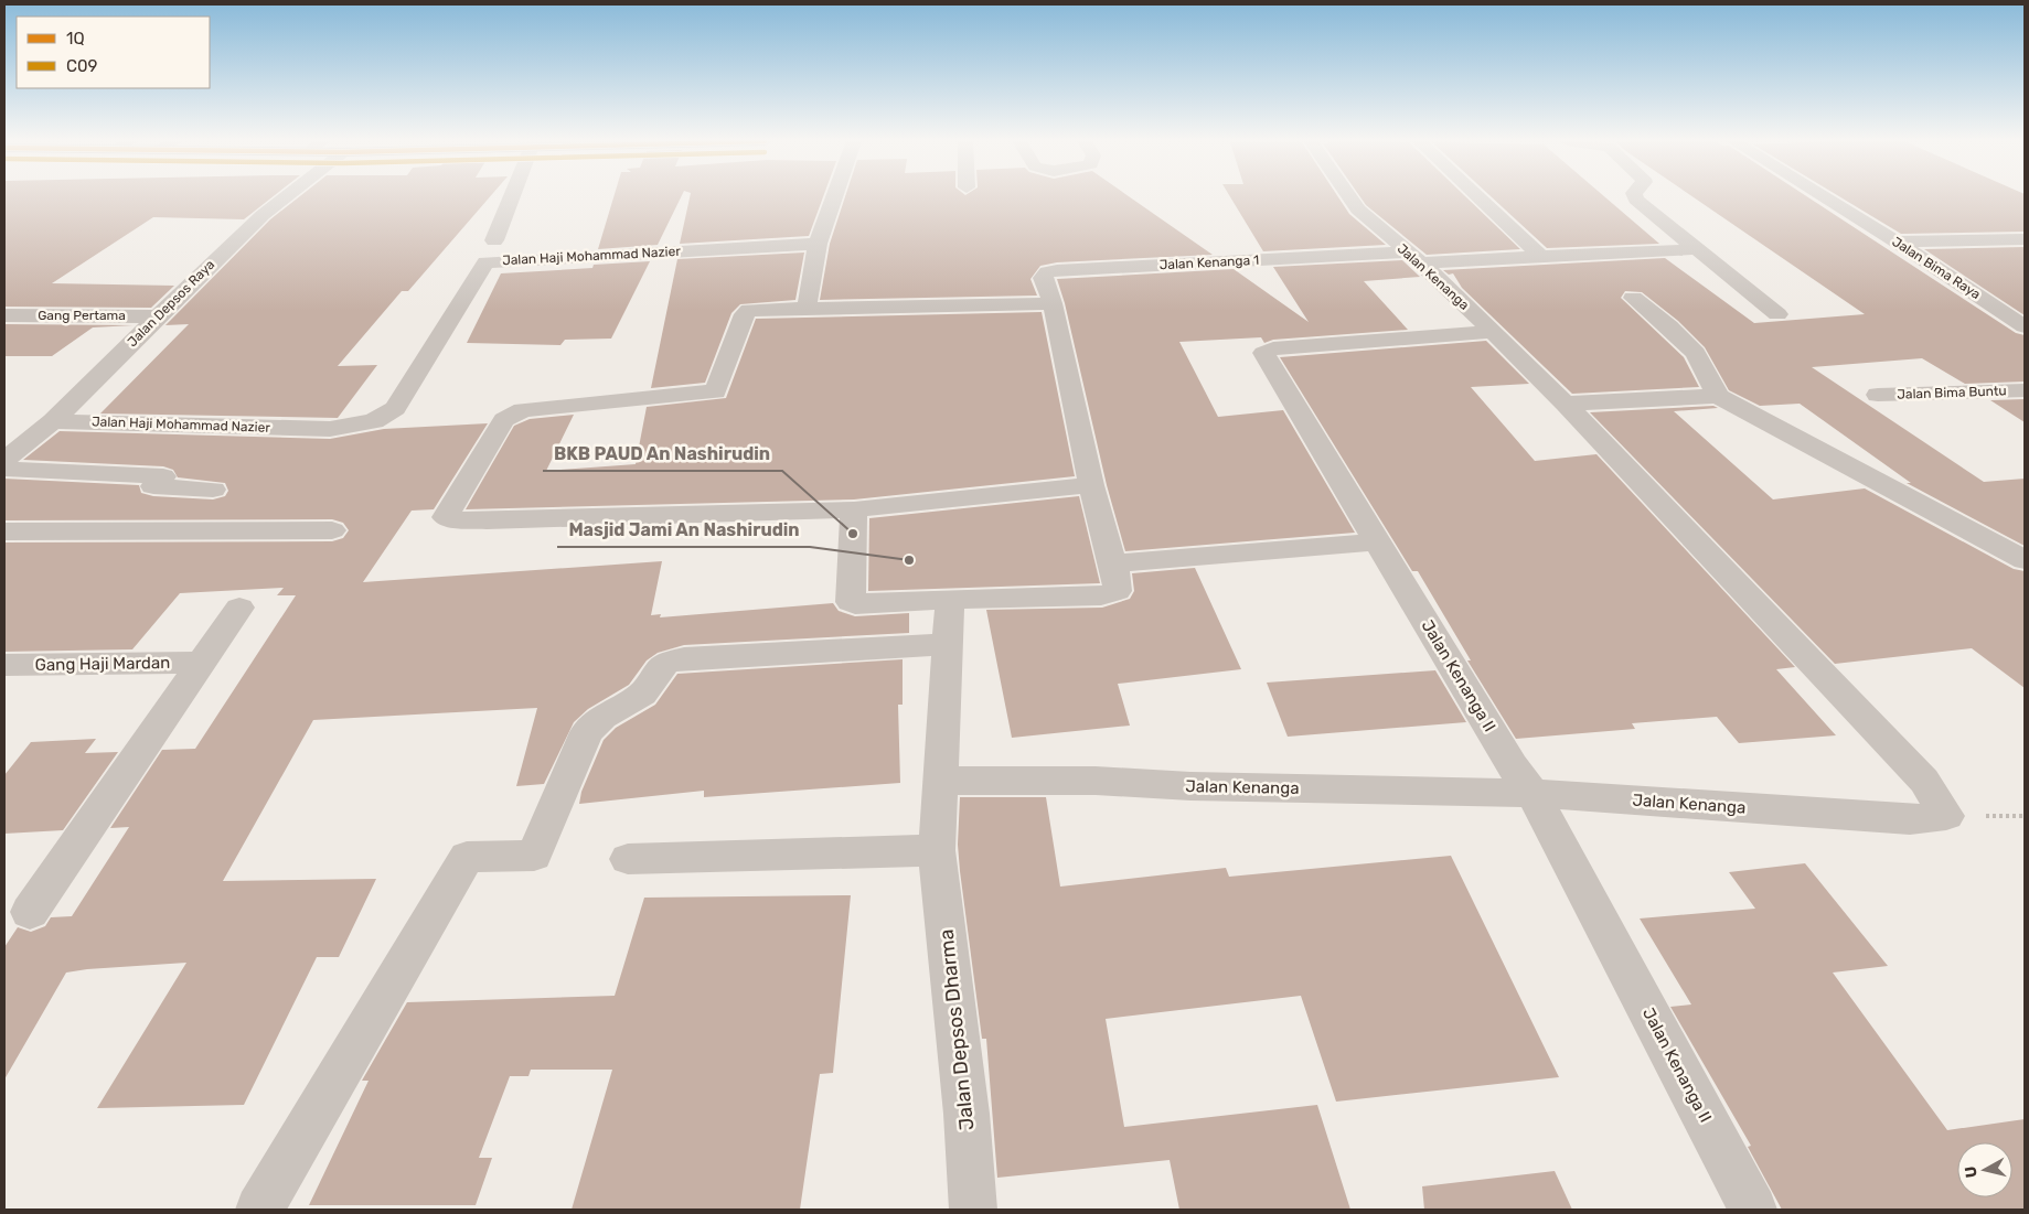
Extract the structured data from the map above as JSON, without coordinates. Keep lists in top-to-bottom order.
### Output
{
  "streets": {
    "street": [
      "Jalan Haji Mohammad Nazier",
      "Jalan Kenanga 1",
      "Jalan Bima Raya",
      "Jalan Kenanga",
      "Jalan Depsos Raya",
      "Gang Pertama",
      "Jalan Bima Buntu",
      "Gang Haji Mardan",
      "Jalan Kenanga II",
      "Jalan Depsos Dharma"
    ]
  },
  "crossings": [
    ["Jalan Haji Mohammad Nazier", "Jalan Depsos Raya"],
    ["Jalan Kenanga 1", "Jalan Kenanga"],
    ["Jalan Kenanga", "Jalan Kenanga II"],
    ["Jalan Depsos Raya", "Gang Pertama"]
  ],
  "places": ["BKB PAUD An Nashirudin", "Masjid Jami An Nashirudin"],
  "legend": ["1Q", "C09"],
  "north": "left"
}
